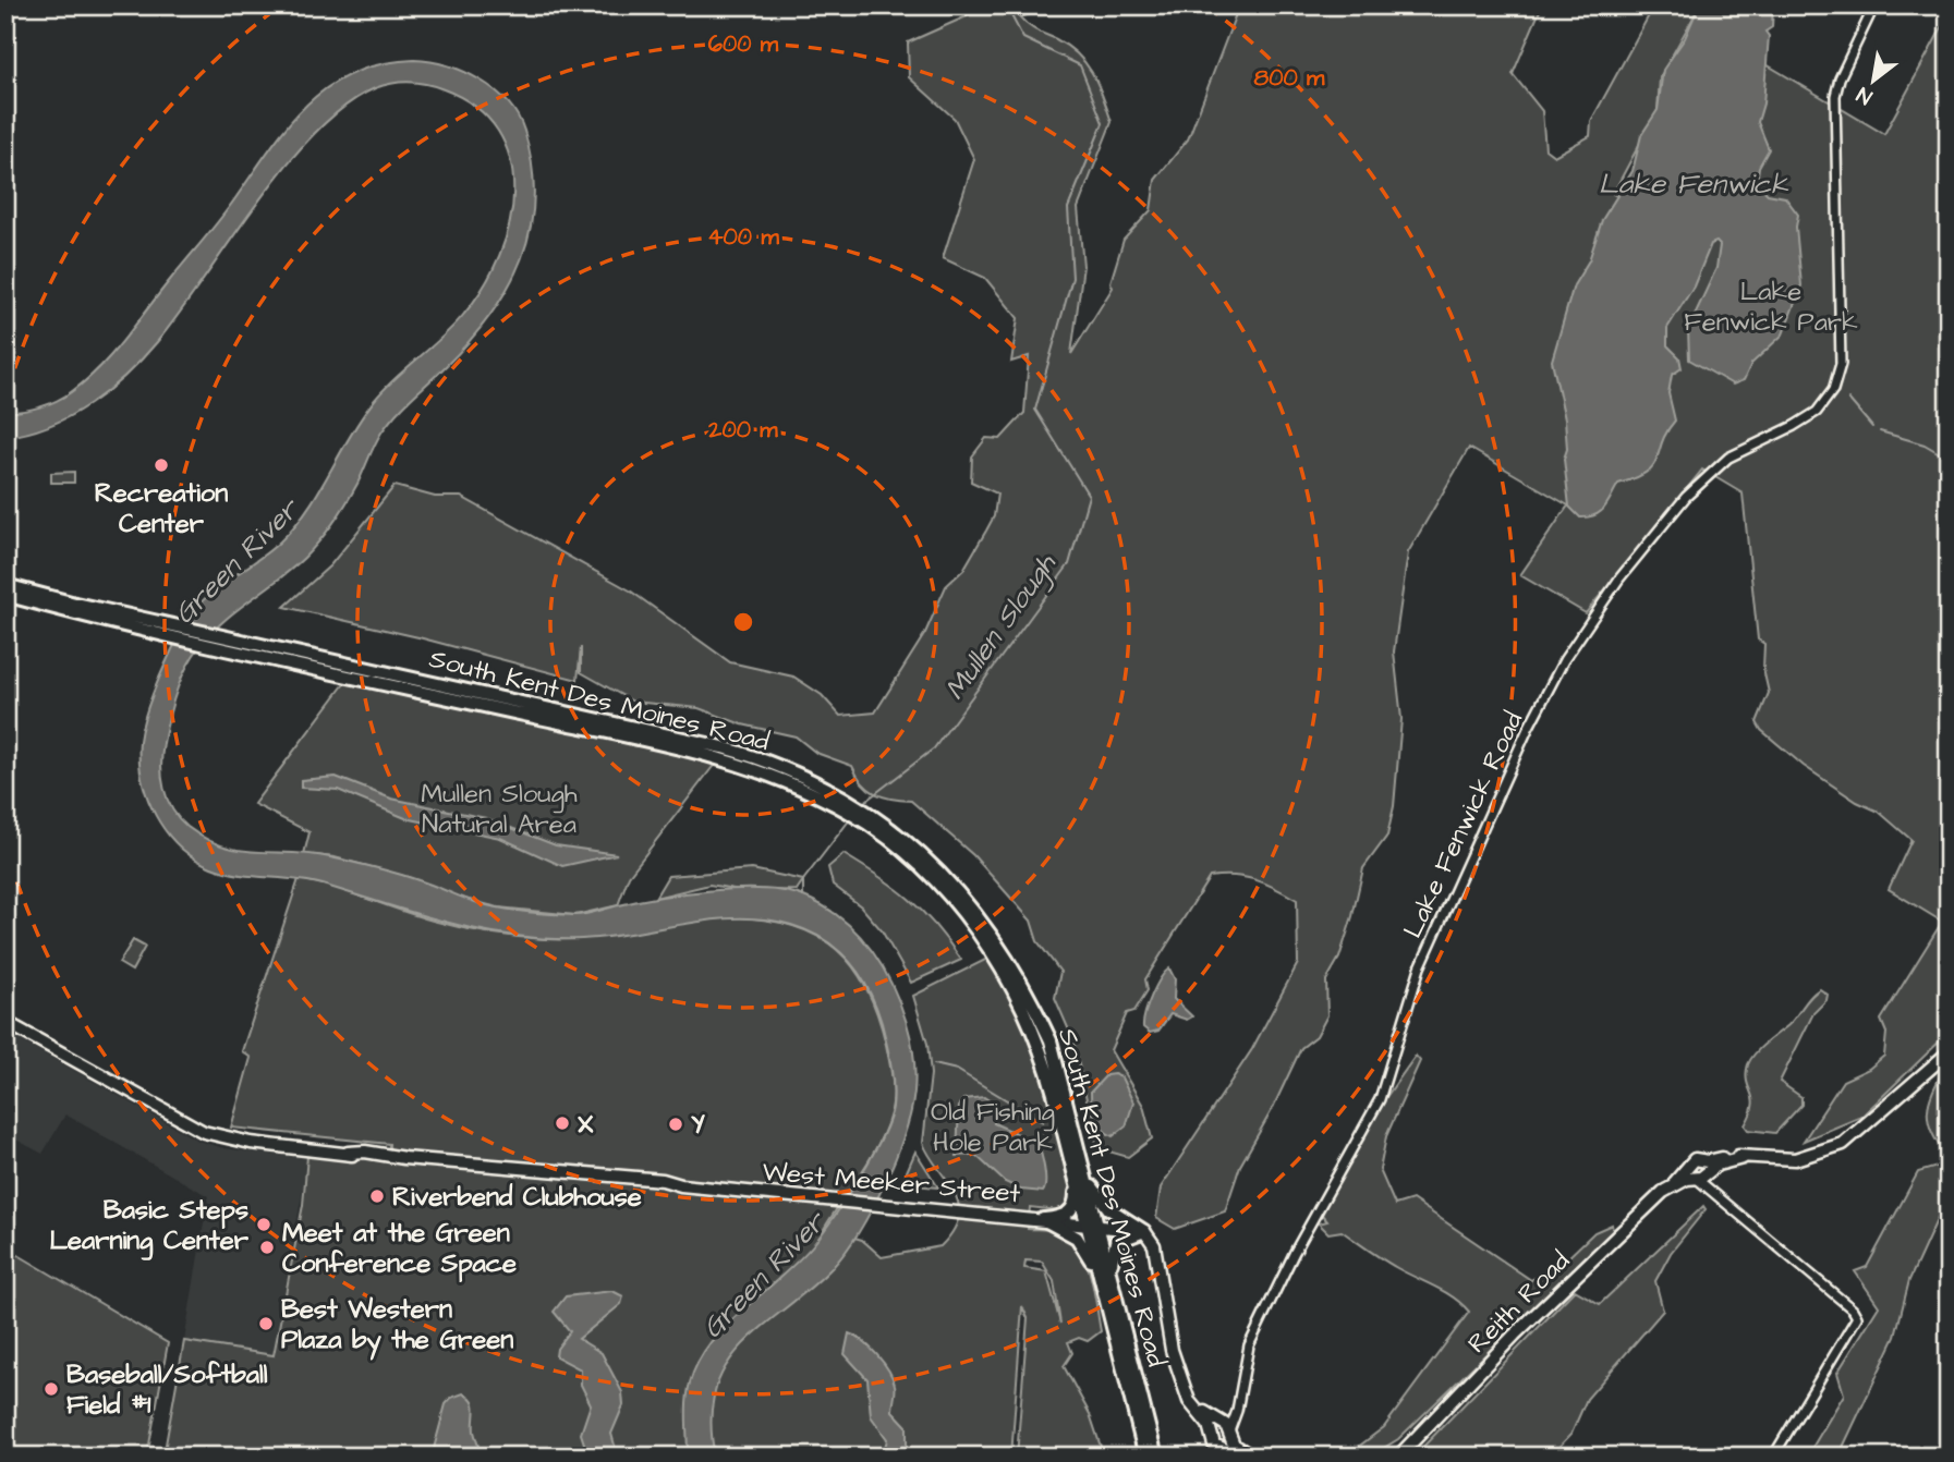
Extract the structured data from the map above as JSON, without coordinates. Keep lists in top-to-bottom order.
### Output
{
  "streets": {
    "highway": ["South Kent Des Moines Road"],
    "main road": ["West Meeker Street", "Reith Road"],
    "street": ["Lake Fenwick Road"]
  },
  "crossings": [
    ["South Kent Des Moines Road", "West Meeker Street"]
  ],
  "water": ["Lake Fenwick", "Green River", "Mullen Slough"],
  "parks": ["Lake Fenwick Park", "Mullen Slough Natural Area", "Old Fishing Hole Park"],
  "places": [
    "Recreation Center",
    "X",
    "Y",
    "Riverbend Clubhouse",
    "Basic Steps Learning Center",
    "Meet at the Green Conference Space",
    "Best Western Plaza by the Green",
    "Baseball/Softball Field #1"
  ],
  "north": "bottom left",
  "rings": [
    "600 m",
    "800 m",
    "400 m",
    "200 m"
  ]
}
